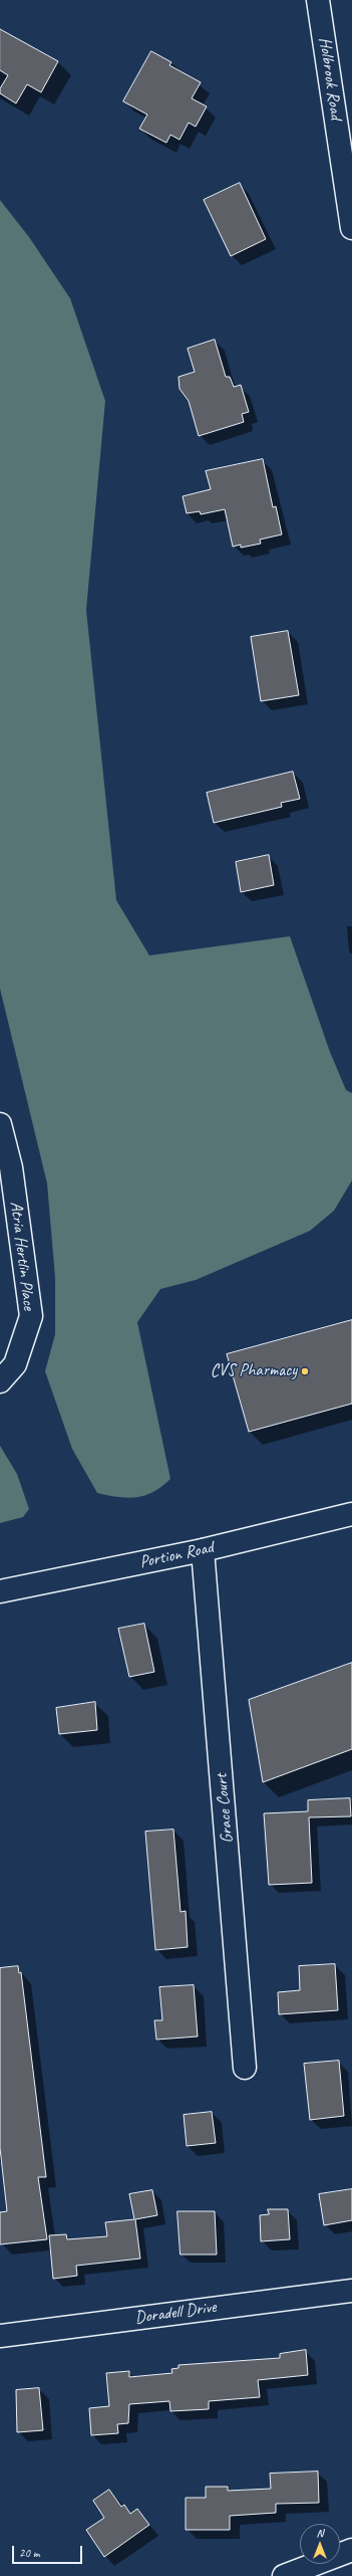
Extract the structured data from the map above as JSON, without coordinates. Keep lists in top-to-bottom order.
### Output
{
  "streets": {
    "street": [
      "Holbrook Road",
      "Atria Hertlin Place",
      "Portion Road",
      "Grace Court",
      "Doradell Drive"
    ]
  },
  "crossings": [
    ["Portion Road", "Grace Court"]
  ],
  "places": ["CVS Pharmacy"],
  "scale_bar": "20 m",
  "north": "top"
}
